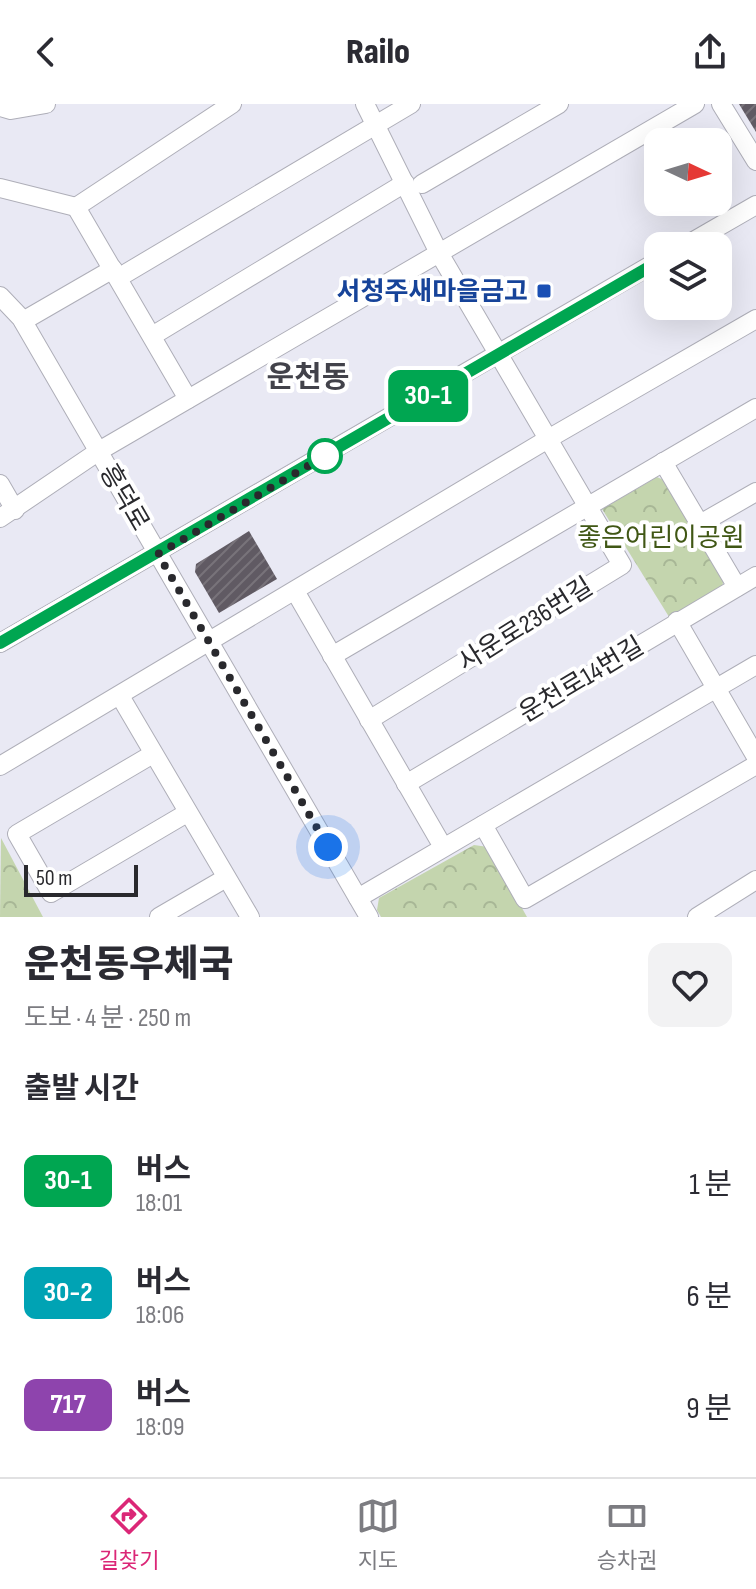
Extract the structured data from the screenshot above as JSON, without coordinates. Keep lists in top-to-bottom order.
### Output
{
  "streets": {
    "street": ["흥덕로", "사운로236번길", "운천로14번길"]
  },
  "districts": ["운천동"],
  "parks": ["좋은어린이공원"],
  "places": {
    "transit": ["서청주새마을금고"]
  },
  "lines": ["bus line 30-1"],
  "scale_bar": "50 m",
  "north": "right",
  "page": {
    "header": "Railo",
    "on_map": "30-1",
    "scale": "50 m",
    "heading": [
      ["운천동우체국", "도보 · 4 분 · 250 m"],
      "출발 시간"
    ],
    "list": [
      {
        "mark": "30-1",
        "name": "버스",
        "note": "18:01",
        "value": "1 분"
      },
      {
        "mark": "30-2",
        "name": "버스",
        "note": "18:06",
        "value": "6 분"
      },
      {
        "mark": "717",
        "name": "버스",
        "note": "18:09",
        "value": "9 분"
      }
    ],
    "tabs": ["길찾기", "지도", "승차권"]
  }
}
